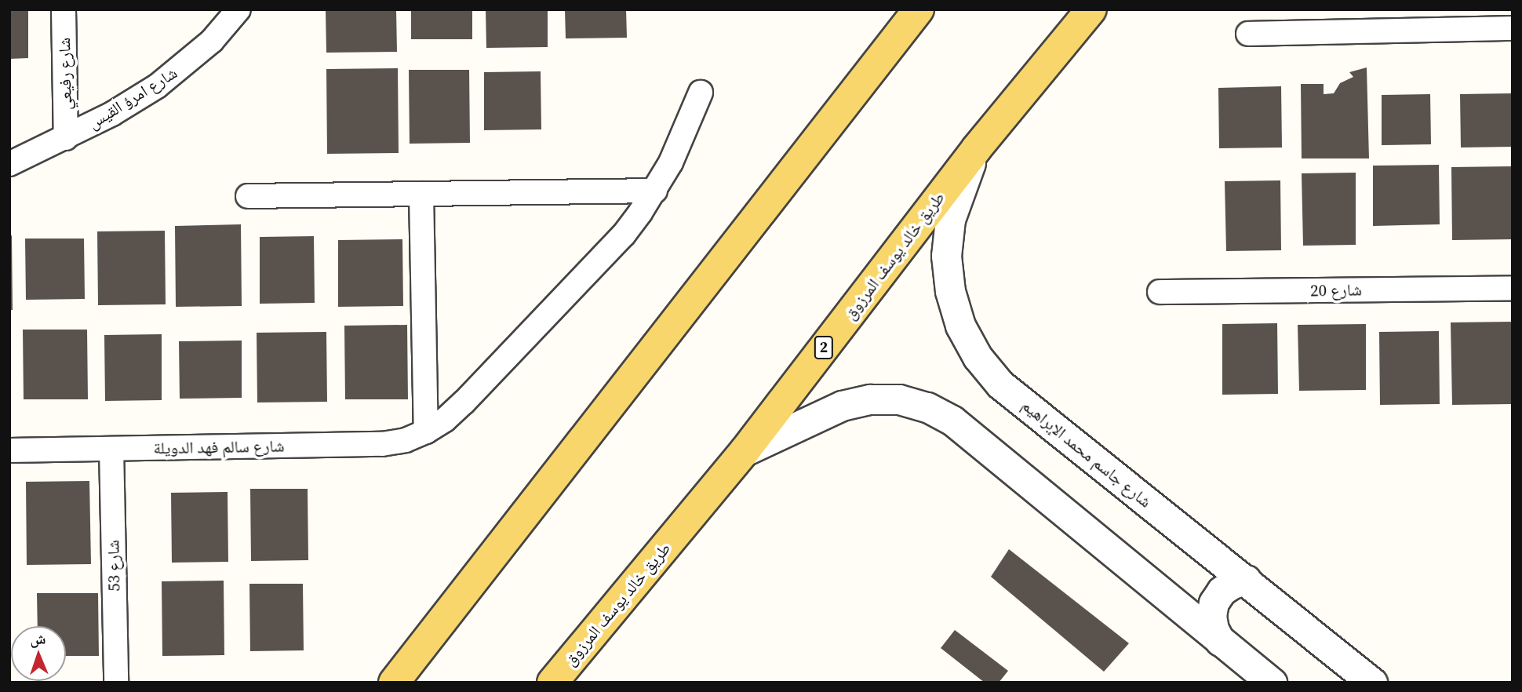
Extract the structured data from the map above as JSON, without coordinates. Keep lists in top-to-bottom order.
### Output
{
  "streets": {
    "main road": ["طريق خالد يوسف المرزوق", "2"],
    "street": [
      "شارع رفيعي",
      "شارع امرؤ القيس",
      "شارع 20",
      "شارع سالم فهد الدويلة",
      "شارع جاسم محمد الإبراهيم",
      "شارع 53"
    ]
  },
  "crossings": [
    ["شارع رفيعي", "شارع امرؤ القيس"],
    ["طريق خالد يوسف المرزوق", "شارع جاسم محمد الإبراهيم"],
    ["شارع سالم فهد الدويلة", "شارع 53"]
  ],
  "north": "top"
}
